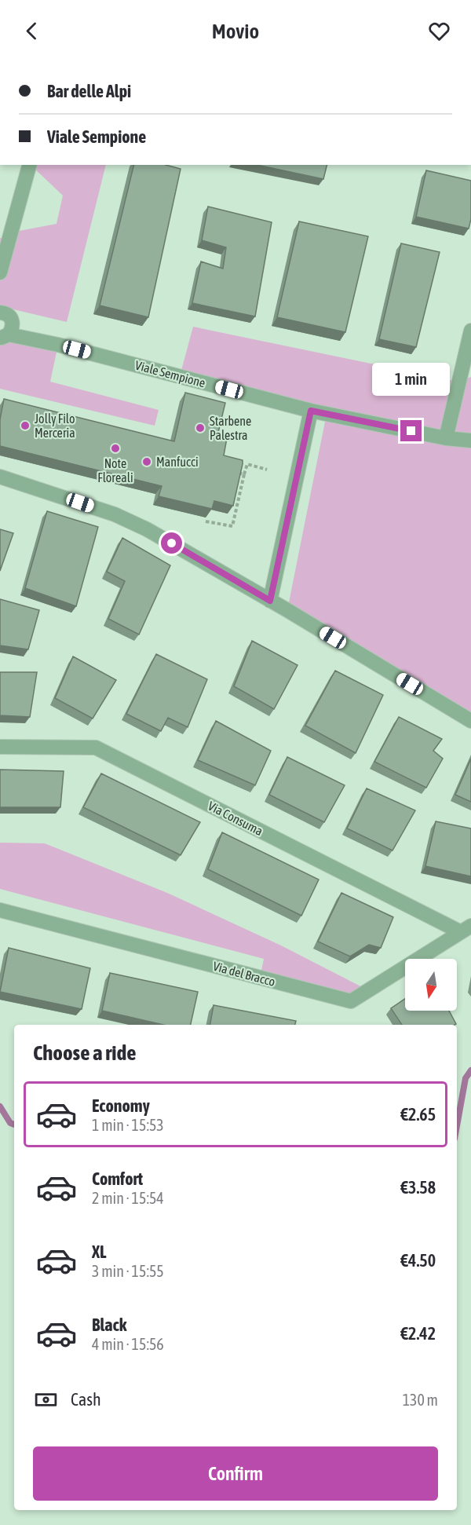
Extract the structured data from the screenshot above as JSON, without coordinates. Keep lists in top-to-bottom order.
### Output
{
  "streets": {
    "street": ["Viale Sempione", "Via Consuma", "Via del Bracco"]
  },
  "crossings": [
    ["Via Consuma", "Via del Bracco"]
  ],
  "places": [
    "Jolly Filo Merceria",
    "Starbene Palestra",
    "Note Floreali",
    "Manfucci"
  ],
  "north": "bottom",
  "page": {
    "header": "Movio",
    "banner": ["Bar delle Alpi", "Viale Sempione"],
    "bubble": "1 min",
    "heading": "Choose a ride",
    "list": [
      {
        "name": "Economy",
        "note": "1 min · 15:53",
        "value": "€2.65"
      },
      {
        "name": "Comfort",
        "note": "2 min · 15:54",
        "value": "€3.58"
      },
      {
        "name": "XL",
        "note": "3 min · 15:55",
        "value": "€4.50"
      },
      {
        "name": "Black",
        "note": "4 min · 15:56",
        "value": "€2.42"
      }
    ],
    "pay": ["Cash", "130 m"],
    "buttons": "Confirm"
  }
}
